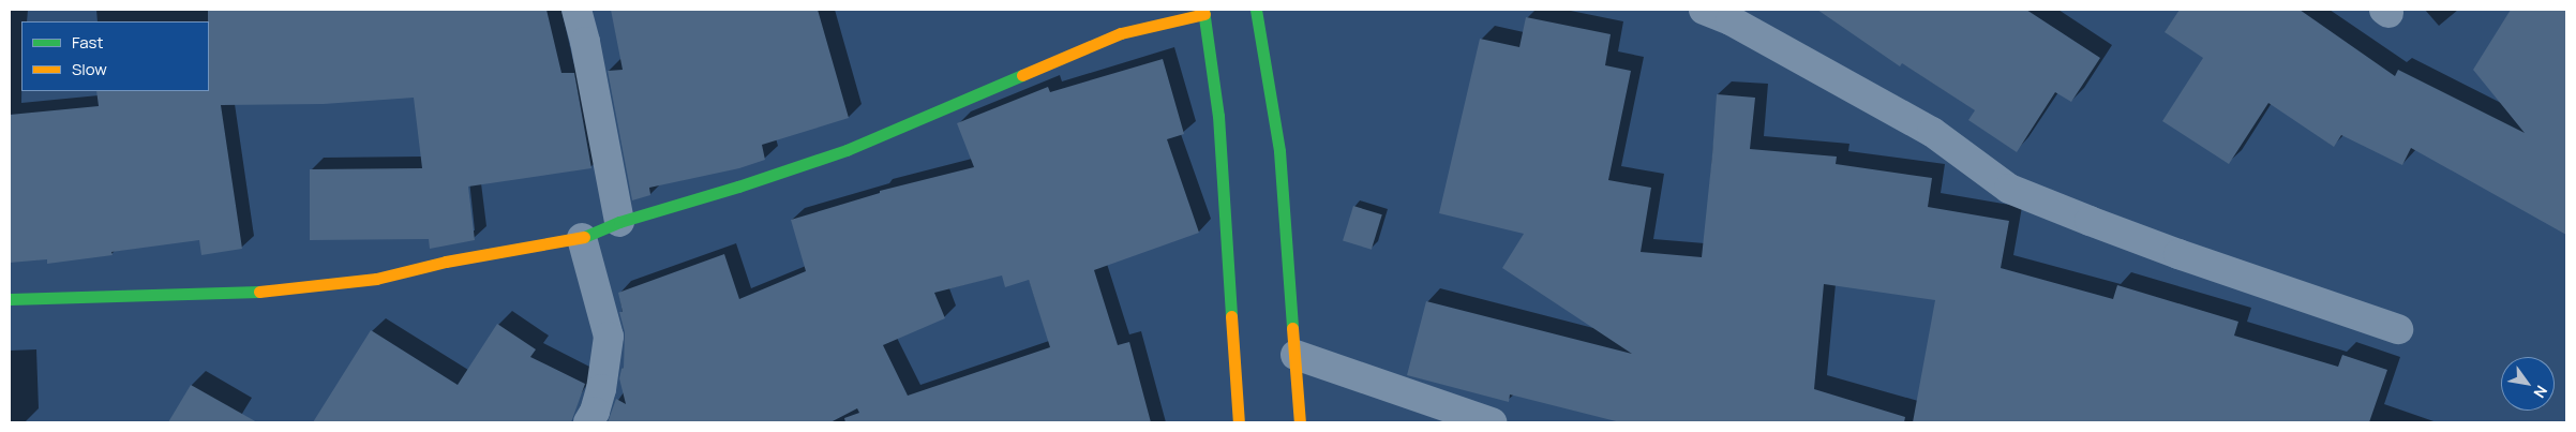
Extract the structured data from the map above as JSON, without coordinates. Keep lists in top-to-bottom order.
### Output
{
  "legend": ["Fast", "Slow"],
  "north": "bottom right"
}
